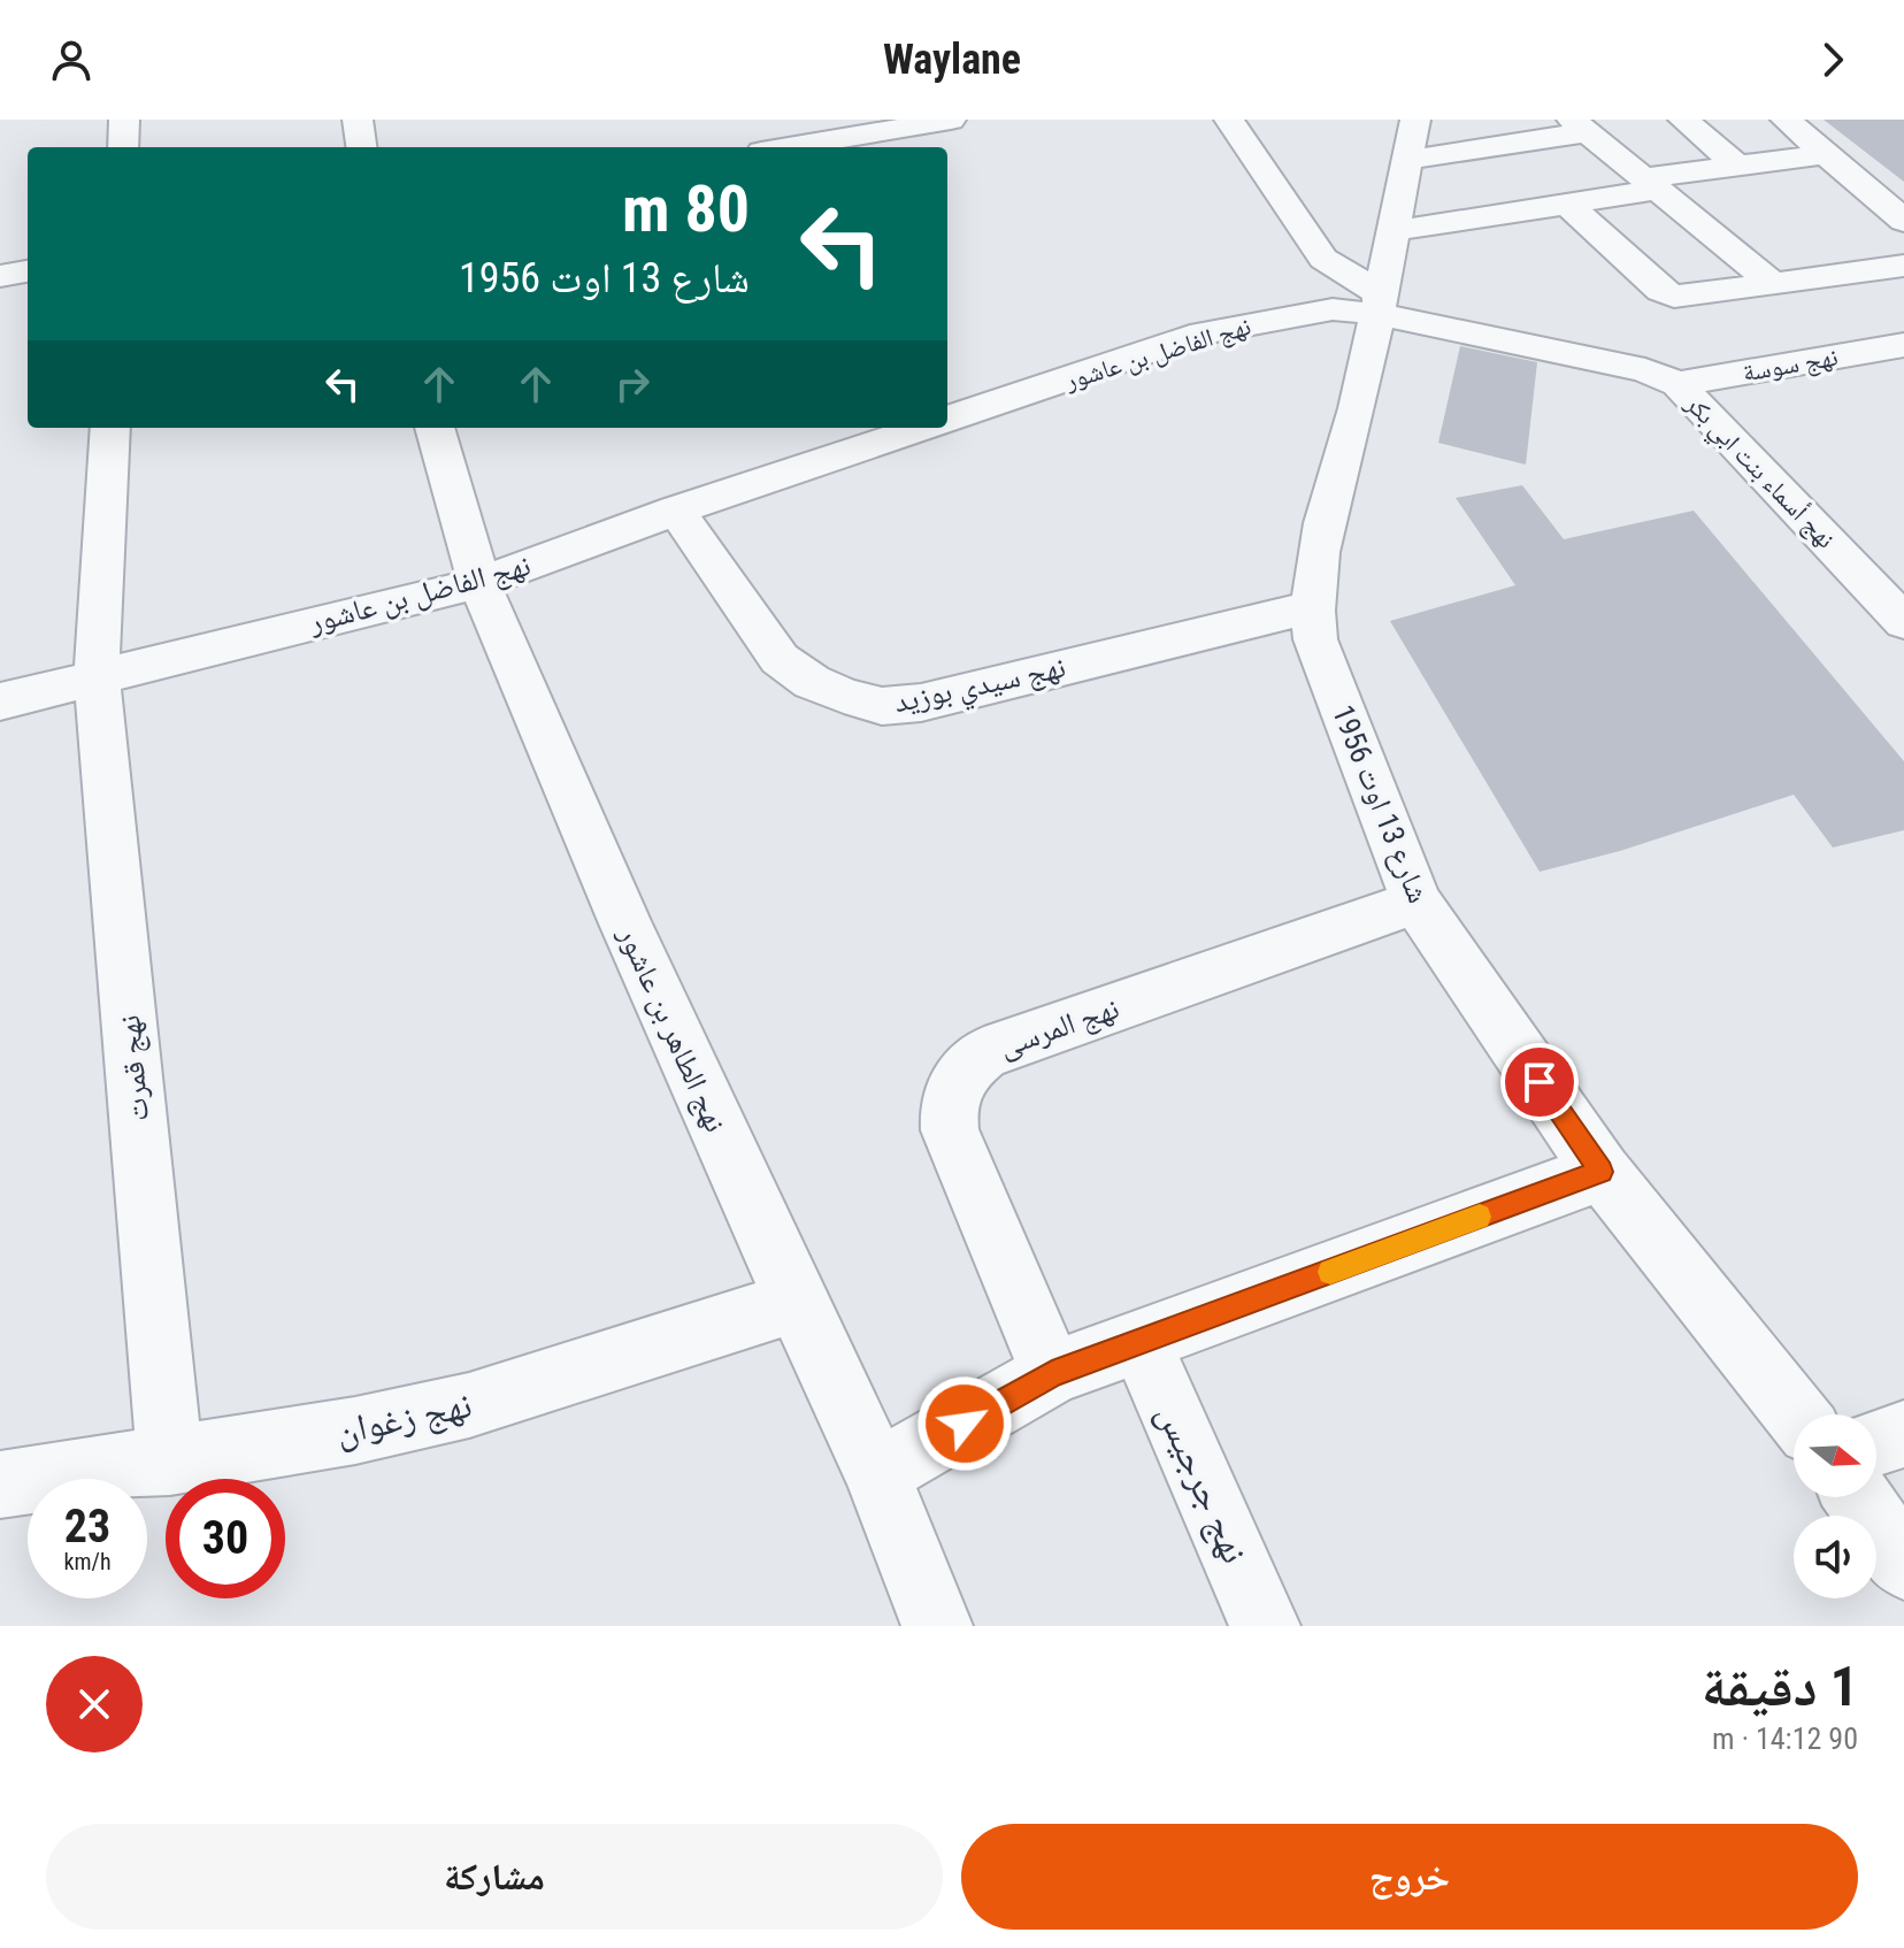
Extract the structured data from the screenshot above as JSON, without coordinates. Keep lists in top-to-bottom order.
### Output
{
  "streets": {
    "street": [
      "نهج الفاضل بن عاشور",
      "نهج سوسة",
      "نهج أسماء بنت ابي بكر",
      "نهج سيدي بوزيد",
      "شارع 13 اوت 1956",
      "نهج المرسى",
      "نهج الطاهر بن عاشور",
      "نهج قمرت",
      "نهج زغوان",
      "نهج جرجيس"
    ]
  },
  "crossings": [
    ["نهج الفاضل بن عاشور", "نهج أسماء بنت ابي بكر"],
    ["نهج الفاضل بن عاشور", "نهج سيدي بوزيد"],
    ["نهج الفاضل بن عاشور", "شارع 13 اوت 1956"],
    ["نهج الفاضل بن عاشور", "نهج الطاهر بن عاشور"],
    ["نهج الفاضل بن عاشور", "نهج قمرت"],
    ["نهج سوسة", "نهج أسماء بنت ابي بكر"],
    ["نهج أسماء بنت ابي بكر", "شارع 13 اوت 1956"],
    ["نهج سيدي بوزيد", "شارع 13 اوت 1956"],
    ["شارع 13 اوت 1956", "نهج المرسى"],
    ["نهج الطاهر بن عاشور", "نهج زغوان"],
    ["نهج قمرت", "نهج زغوان"]
  ],
  "north": "right",
  "page": {
    "header": "Waylane",
    "turn": ["80 m", "شارع 13 اوت 1956"],
    "speed": "23 km/h",
    "limit": "30",
    "heading": ["1 دقيقة", "90 m · 14:12"],
    "buttons": ["خروج", "مشاركة"]
  }
}
